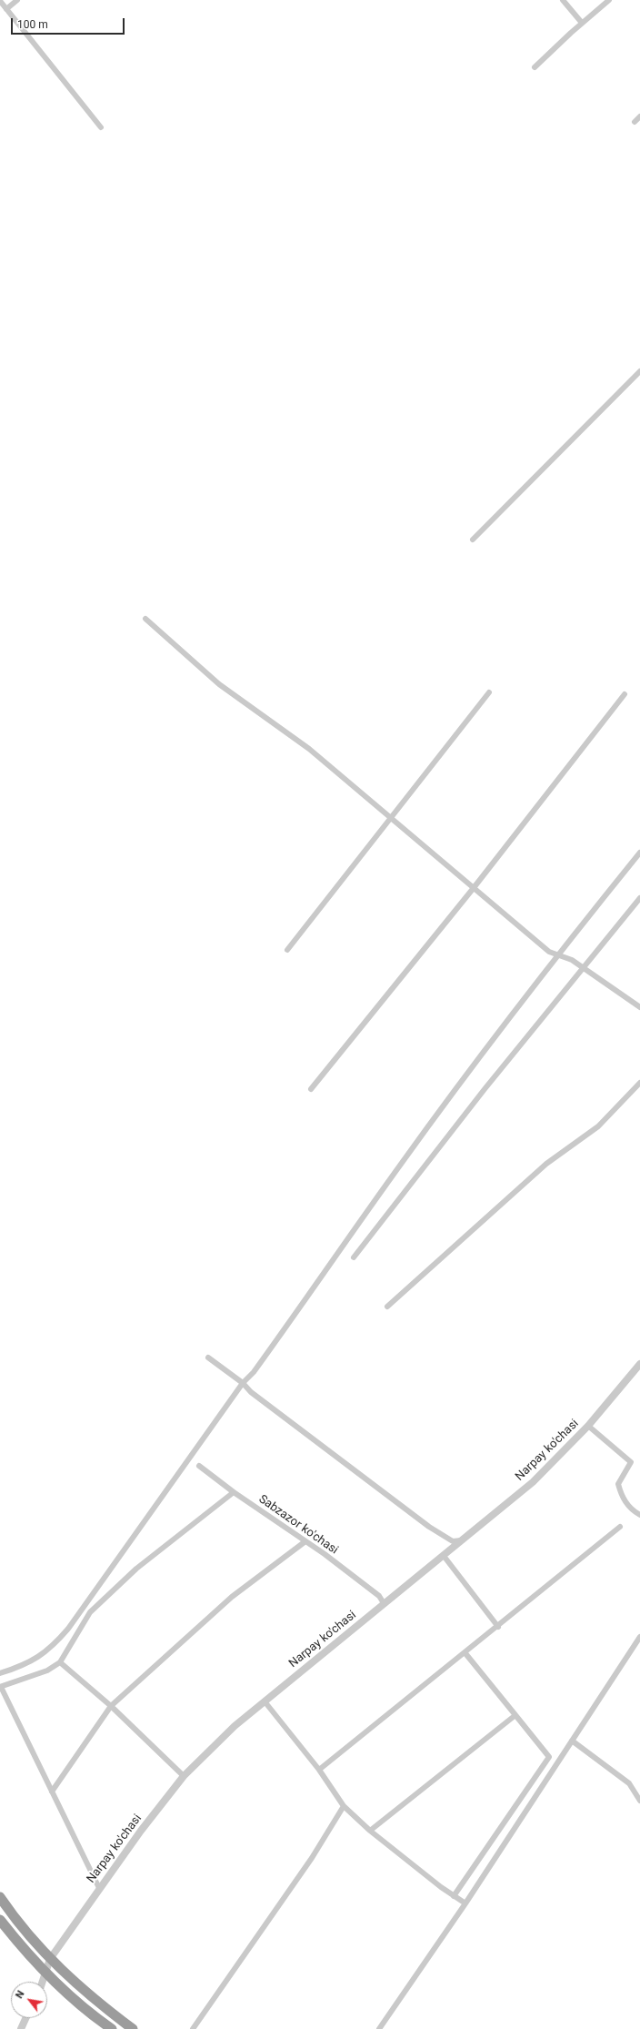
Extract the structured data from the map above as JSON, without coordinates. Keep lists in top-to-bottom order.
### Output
{
  "streets": {
    "street": ["Narpay ko'chasi", "Sabzazor ko'chasi"]
  },
  "crossings": [
    ["Narpay ko'chasi", "Sabzazor ko'chasi"]
  ],
  "scale_bar": "100 m",
  "north": "top left"
}
